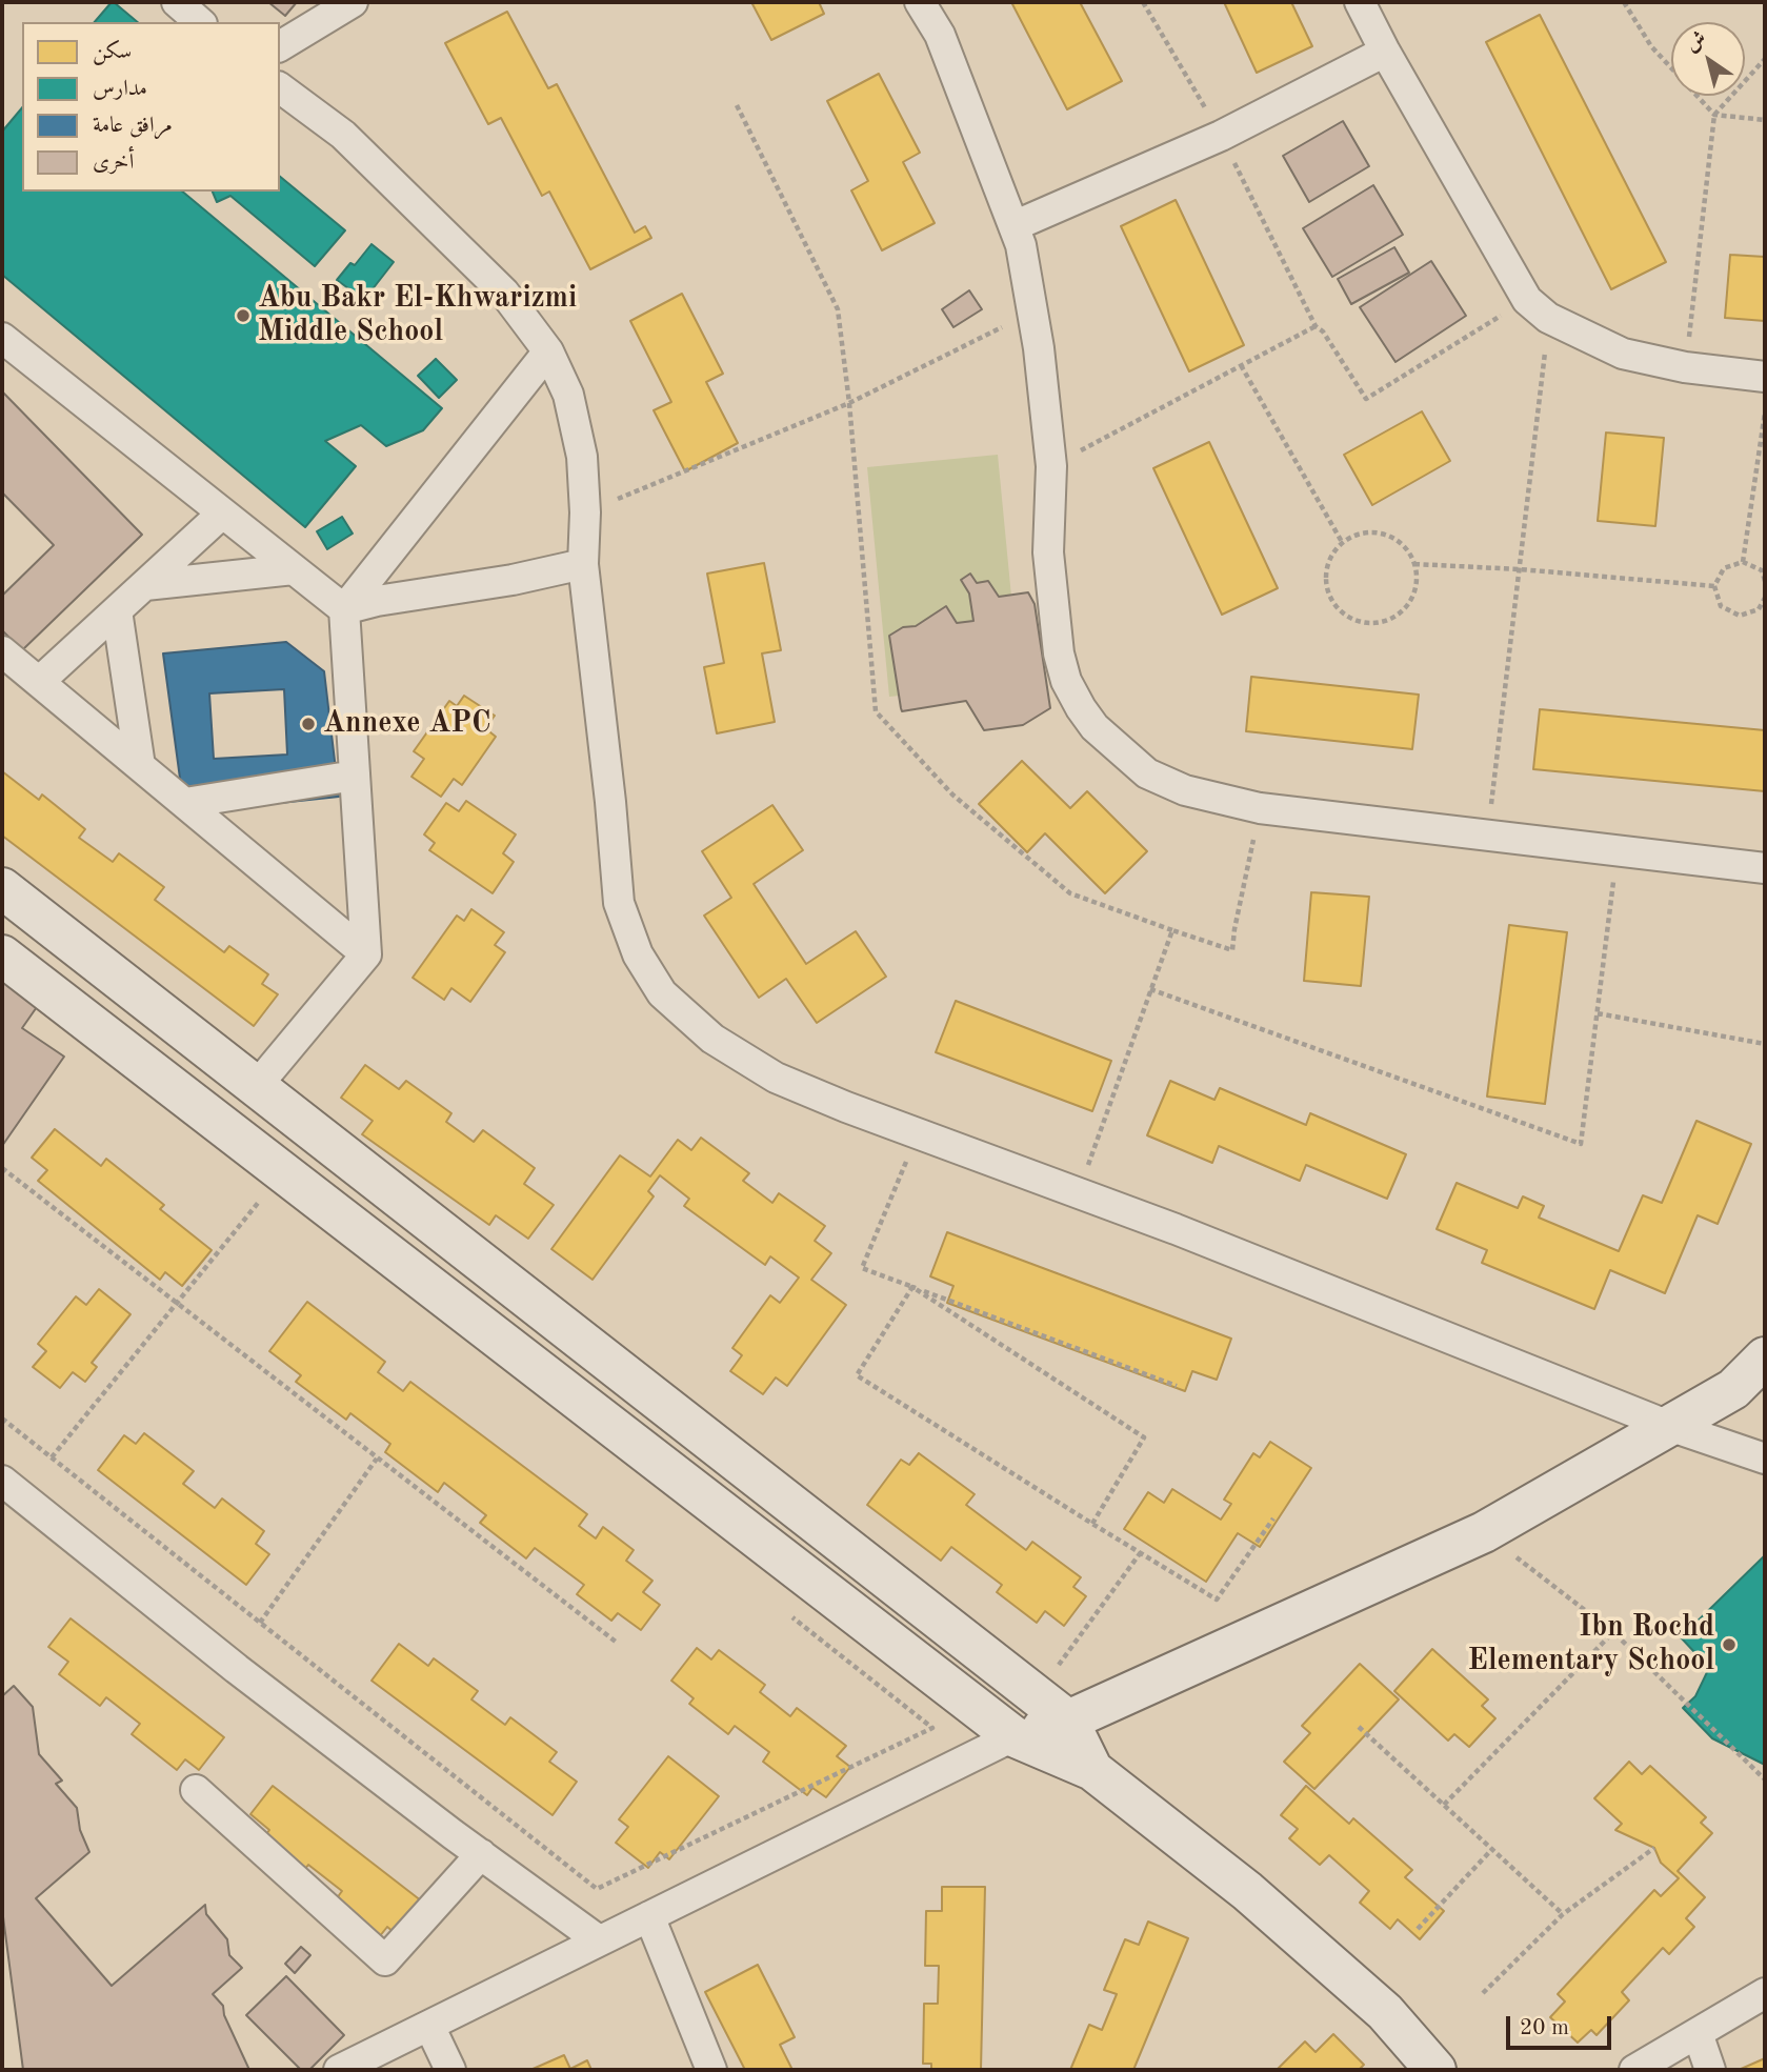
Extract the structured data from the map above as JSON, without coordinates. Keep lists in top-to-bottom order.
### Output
{
  "places": ["Abu Bakr El-Khwarizmi Middle School", "Annexe APC", "Ibn Rochd Elementary School"],
  "legend": [
    "سكن",
    "مدارس",
    "مرافق عامة",
    "أخرى"
  ],
  "scale_bar": "20 m",
  "north": "top left"
}
